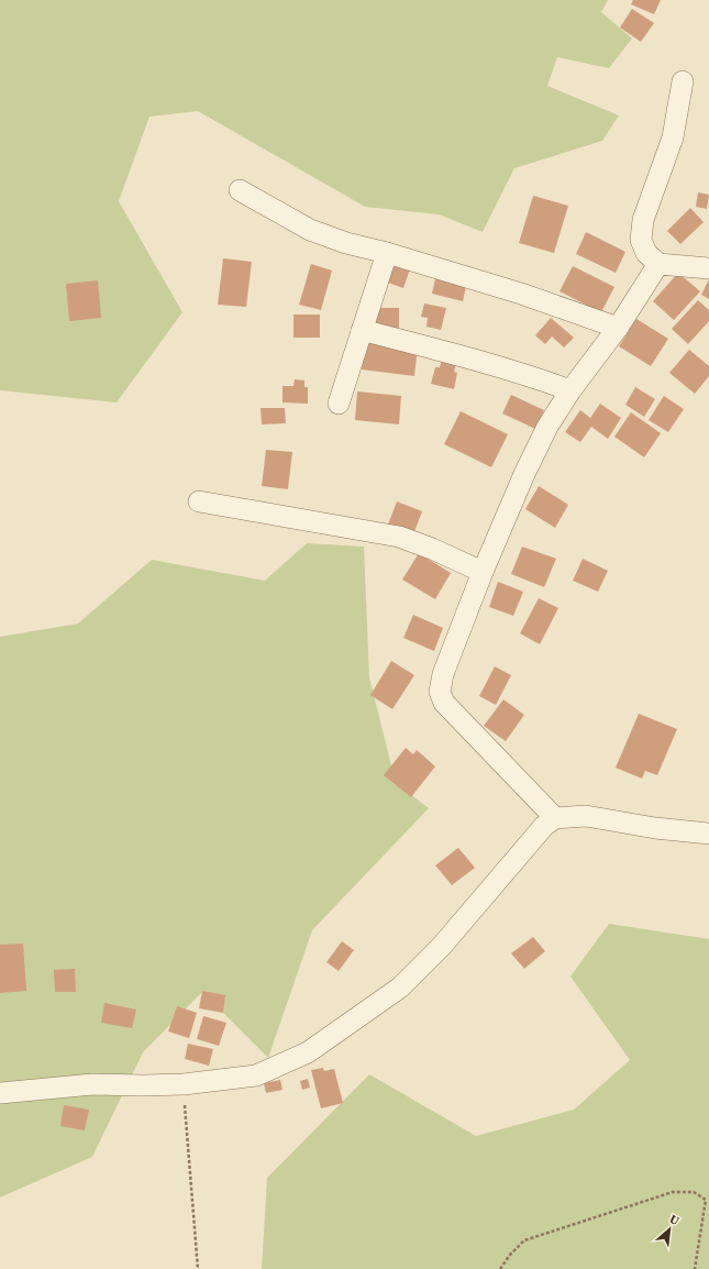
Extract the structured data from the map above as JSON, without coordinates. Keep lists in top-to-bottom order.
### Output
{
  "north": "top right"
}
